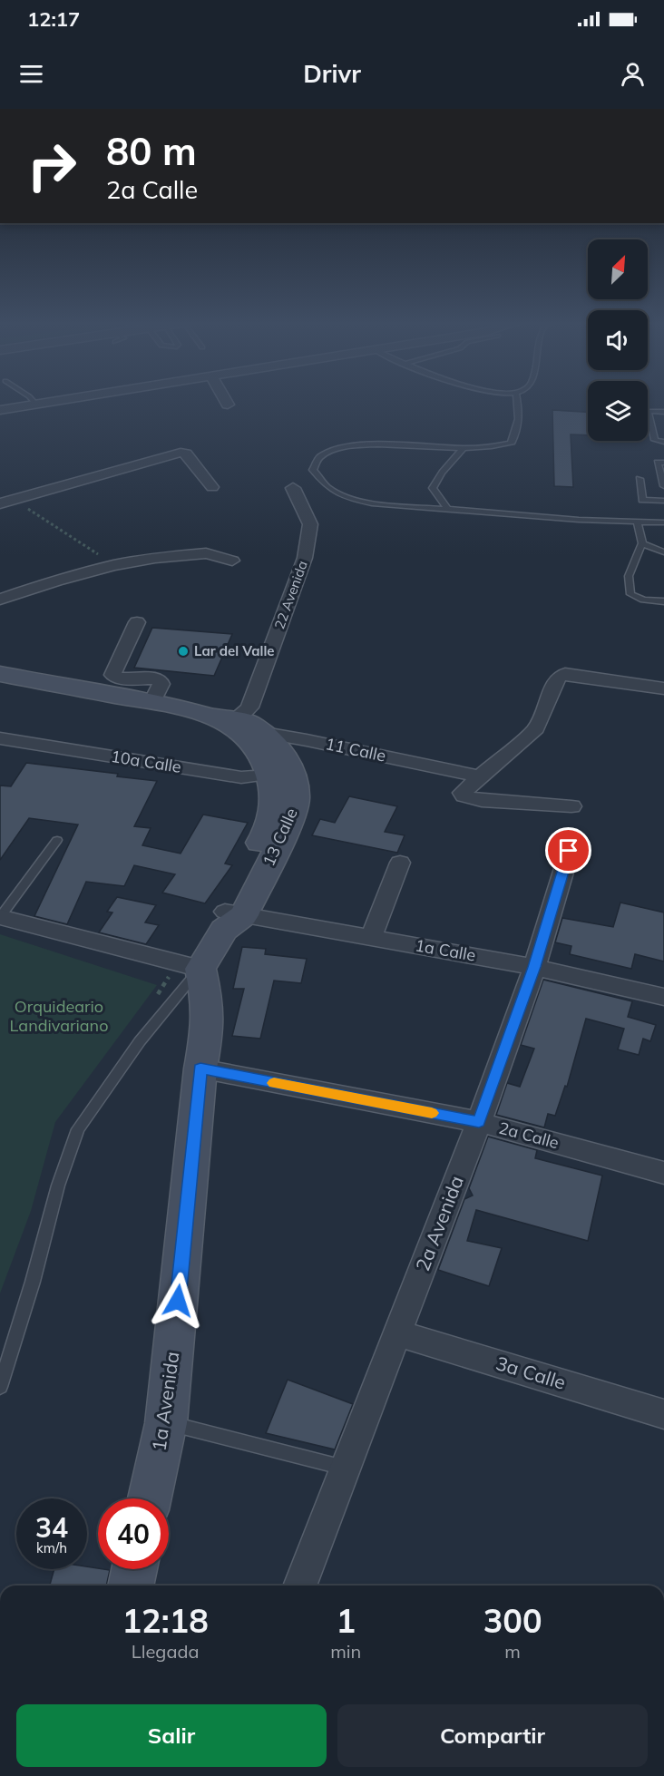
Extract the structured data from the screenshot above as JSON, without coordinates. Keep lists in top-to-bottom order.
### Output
{
  "streets": {
    "street": [
      "22 Avenida",
      "11 Calle",
      "10a Calle",
      "13 Calle",
      "1a Calle",
      "2a Calle",
      "2a Avenida",
      "3a Calle",
      "1a Avenida"
    ]
  },
  "crossings": [
    ["22 Avenida", "13 Calle"],
    ["11 Calle", "13 Calle"],
    ["10a Calle", "13 Calle"],
    ["13 Calle", "1a Calle"],
    ["13 Calle", "1a Avenida"],
    ["1a Calle", "2a Avenida"],
    ["2a Calle", "2a Avenida"],
    ["2a Calle", "1a Avenida"],
    ["2a Avenida", "3a Calle"]
  ],
  "parks": ["Orquideario Landivariano"],
  "places": ["Lar del Valle"],
  "north": "top right",
  "page": {
    "status": "12:17",
    "header": "Drivr",
    "turn": ["80 m", "2a Calle"],
    "speed": "34 km/h",
    "limit": "40",
    "eta": [
      "12:18",
      "Llegada",
      "1",
      "min",
      "300",
      "m"
    ],
    "buttons": ["Salir", "Compartir"]
  }
}
